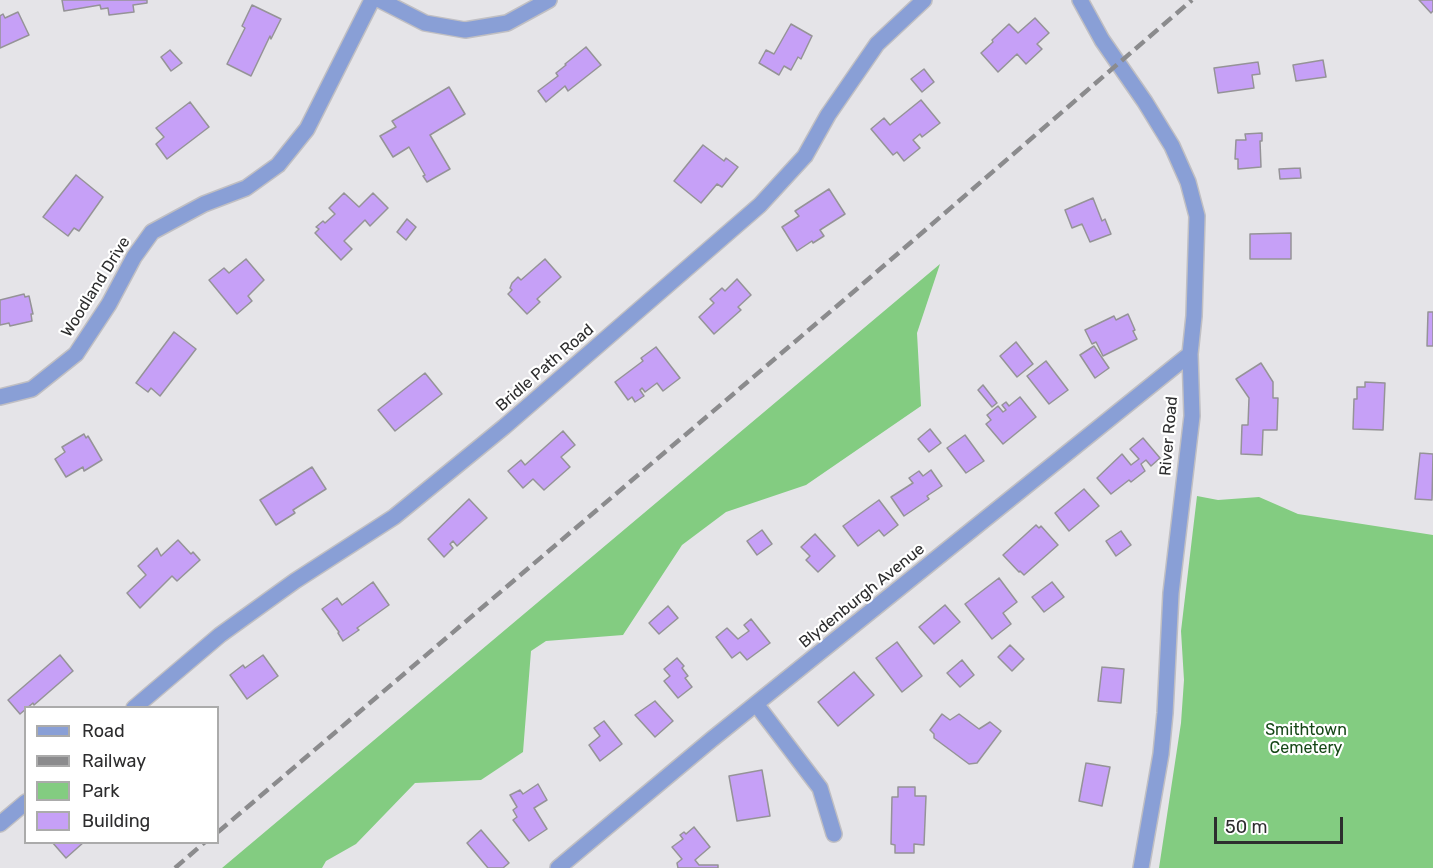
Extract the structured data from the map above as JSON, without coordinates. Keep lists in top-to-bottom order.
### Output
{
  "streets": {
    "street": [
      "Woodland Drive",
      "Bridle Path Road",
      "River Road",
      "Blydenburgh Avenue"
    ]
  },
  "crossings": [
    ["River Road", "Blydenburgh Avenue"]
  ],
  "parks": ["Smithtown Cemetery"],
  "legend": [
    "Road",
    "Railway",
    "Park",
    "Building"
  ],
  "scale_bar": "50 m"
}
